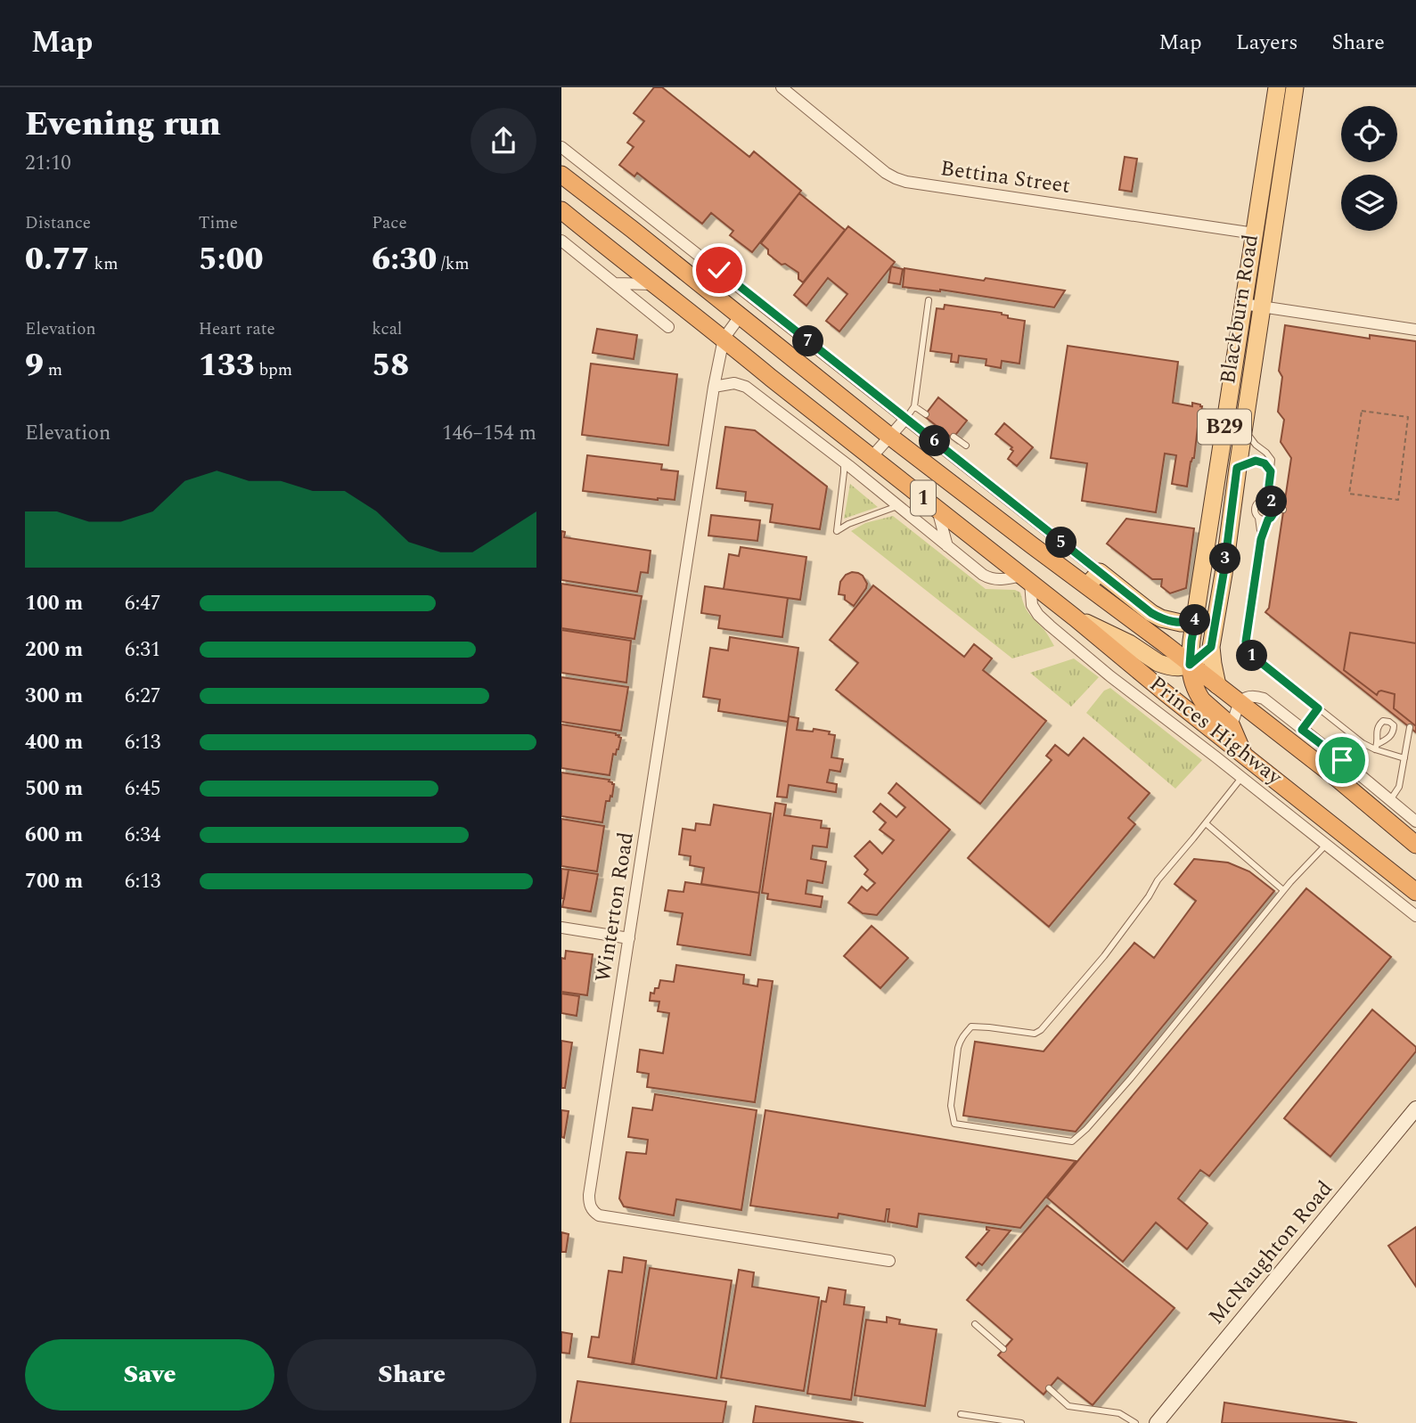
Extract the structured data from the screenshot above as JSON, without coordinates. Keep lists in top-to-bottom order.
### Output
{
  "streets": {
    "highway": ["1", "Princes Highway"],
    "main road": ["Blackburn Road", "B29", "McNaughton Road"],
    "street": ["Bettina Street", "Winterton Road"]
  },
  "crossings": [
    ["Bettina Street", "Blackburn Road"],
    ["Blackburn Road", "Princes Highway"],
    ["Princes Highway", "Winterton Road"]
  ],
  "page": {
    "header": "Map",
    "nav": ["Map", "Layers", "Share"],
    "heading": ["Evening run", "21:10"],
    "stats": [
      ["Distance", "0.77 km"],
      ["Time", "5:00"],
      ["Pace", "6:30 /km"],
      ["Elevation", "9 m"],
      ["Heart rate", "133 bpm"],
      ["kcal", "58"]
    ],
    "pins": [
      "7",
      "6",
      "2",
      "5",
      "3",
      "4",
      "1"
    ],
    "chart": ["Elevation", "146–154 m"],
    "list": [
      {
        "name": "100 m",
        "note": "6:47"
      },
      {
        "name": "200 m",
        "note": "6:31"
      },
      {
        "name": "300 m",
        "note": "6:27"
      },
      {
        "name": "400 m",
        "note": "6:13"
      },
      {
        "name": "500 m",
        "note": "6:45"
      },
      {
        "name": "600 m",
        "note": "6:34"
      },
      {
        "name": "700 m",
        "note": "6:13"
      }
    ],
    "buttons": ["Save", "Share"]
  }
}
